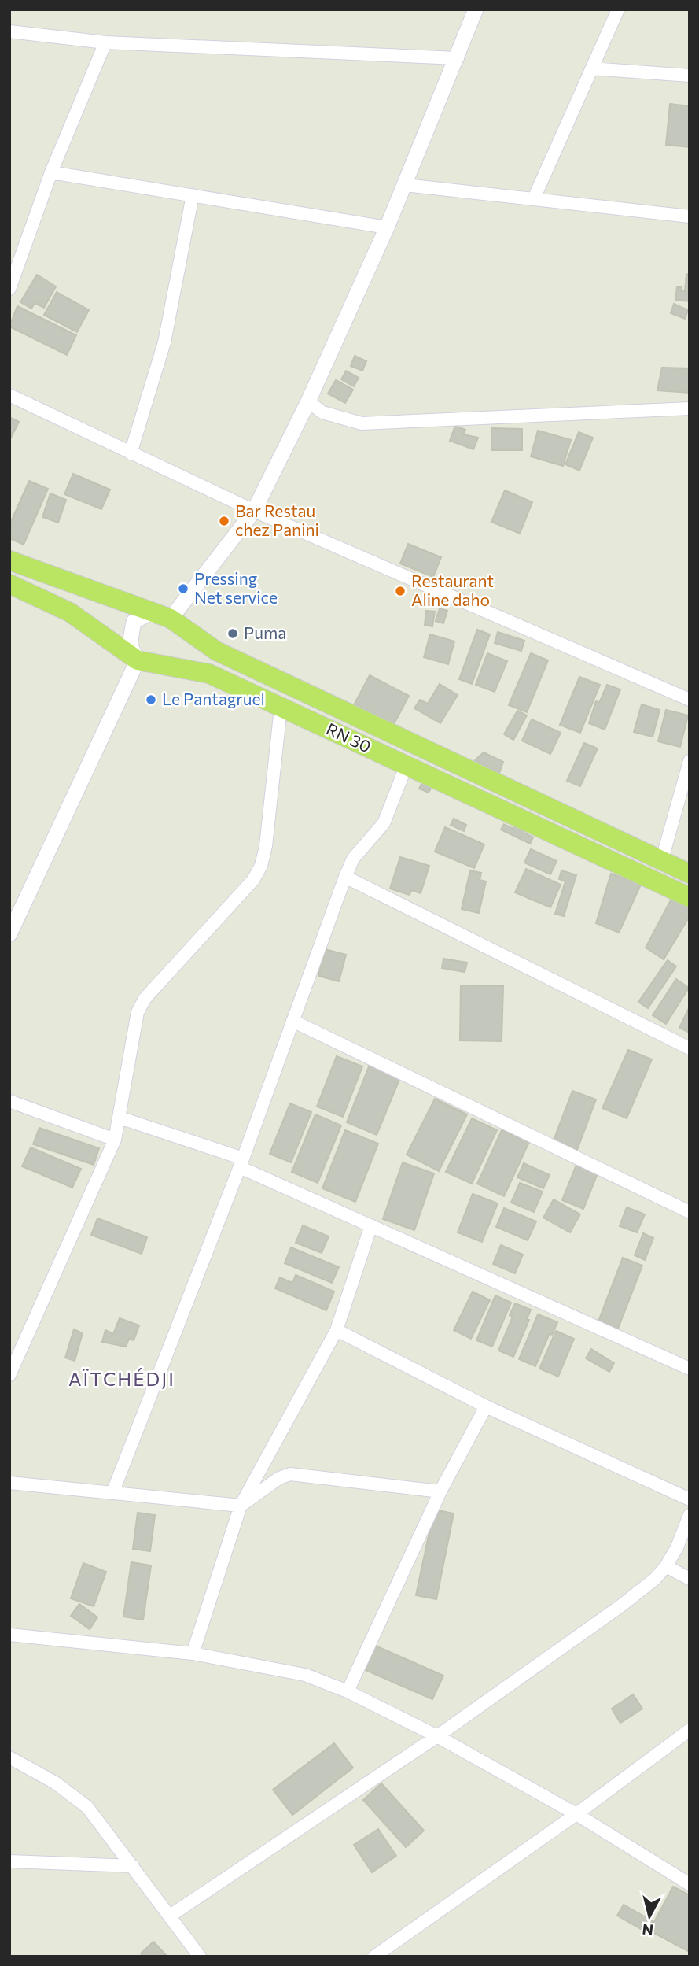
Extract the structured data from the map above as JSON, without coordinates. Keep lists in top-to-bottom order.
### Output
{
  "streets": {
    "main road": ["RN 30"]
  },
  "districts": ["AÏTCHÉDJI"],
  "places": [
    "Bar Restau chez Panini",
    "Pressing Net service",
    "Restaurant Aline daho",
    "Puma",
    "Le Pantagruel"
  ],
  "north": "bottom"
}
